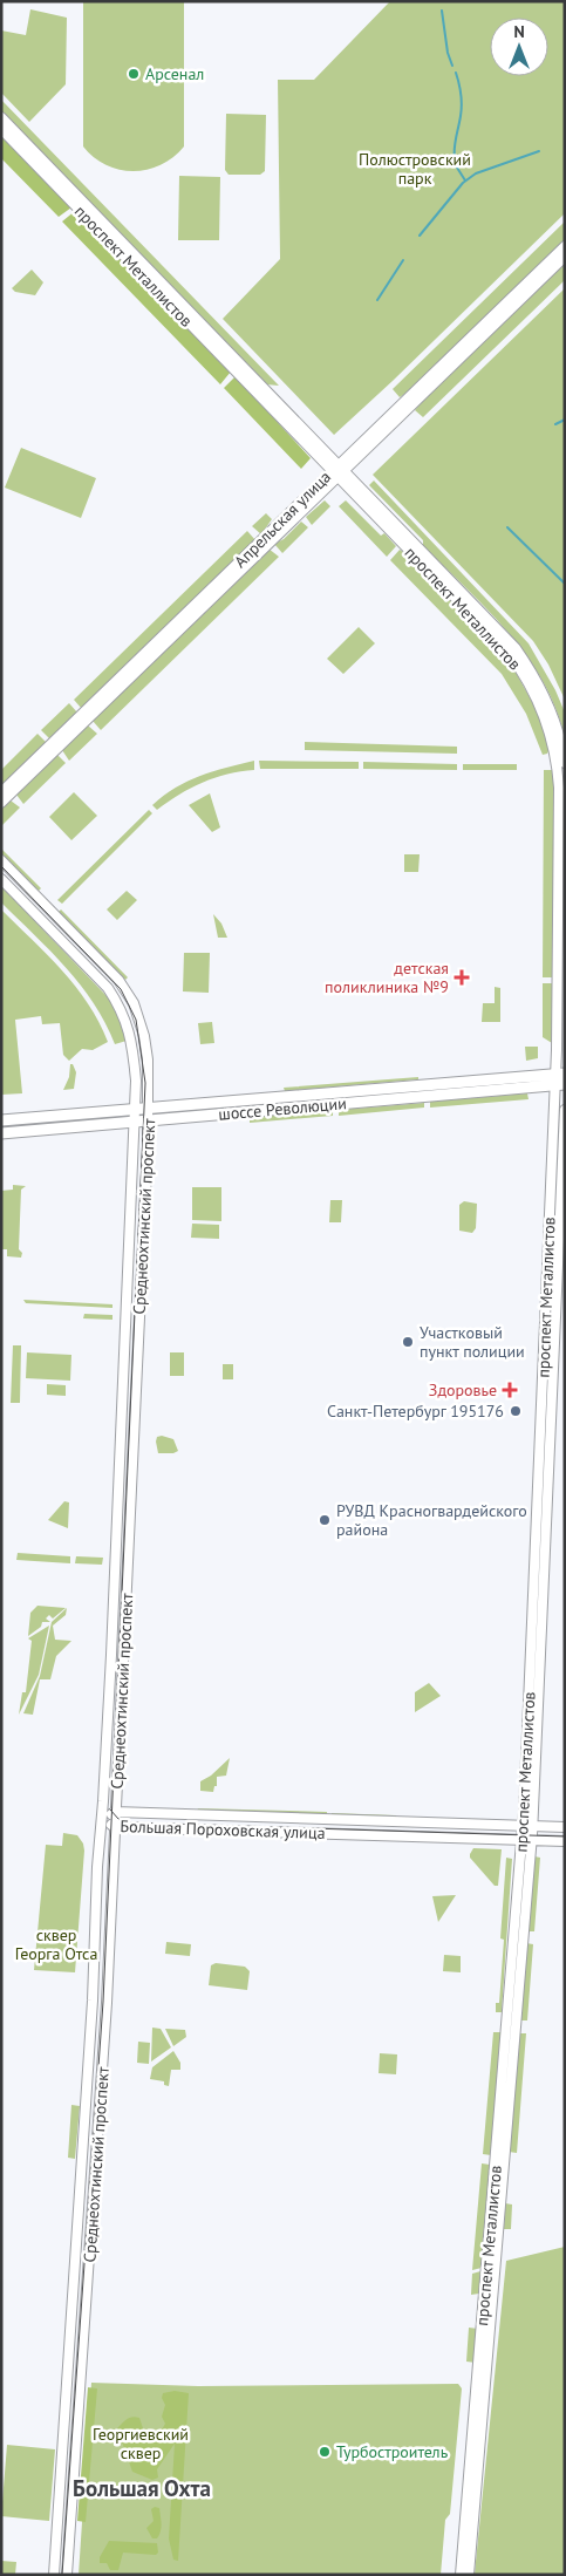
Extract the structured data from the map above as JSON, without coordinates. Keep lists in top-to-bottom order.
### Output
{
  "streets": {
    "main road": ["шоссе Революции"],
    "street": [
      "проспект Металлистов",
      "Апрельская улица",
      "Среднеохтинский проспект",
      "Большая Пороховская улица"
    ]
  },
  "crossings": [
    ["проспект Металлистов", "Апрельская улица"],
    ["проспект Металлистов", "шоссе Революции"],
    ["проспект Металлистов", "Большая Пороховская улица"],
    ["шоссе Революции", "Среднеохтинский проспект"],
    ["Среднеохтинский проспект", "Большая Пороховская улица"]
  ],
  "districts": ["Большая Охта"],
  "parks": ["Полюстровский парк", "сквер Георга Отса", "Георгиевский сквер"],
  "places": {
    "other": [
      "Арсенал",
      "Участковый пункт полиции",
      "Санкт-Петербург 195176",
      "РУВД Красногвардейского района",
      "Турбостроитель"
    ],
    "health": ["детская поликлиника №9", "Здоровье"]
  },
  "north": "top"
}
